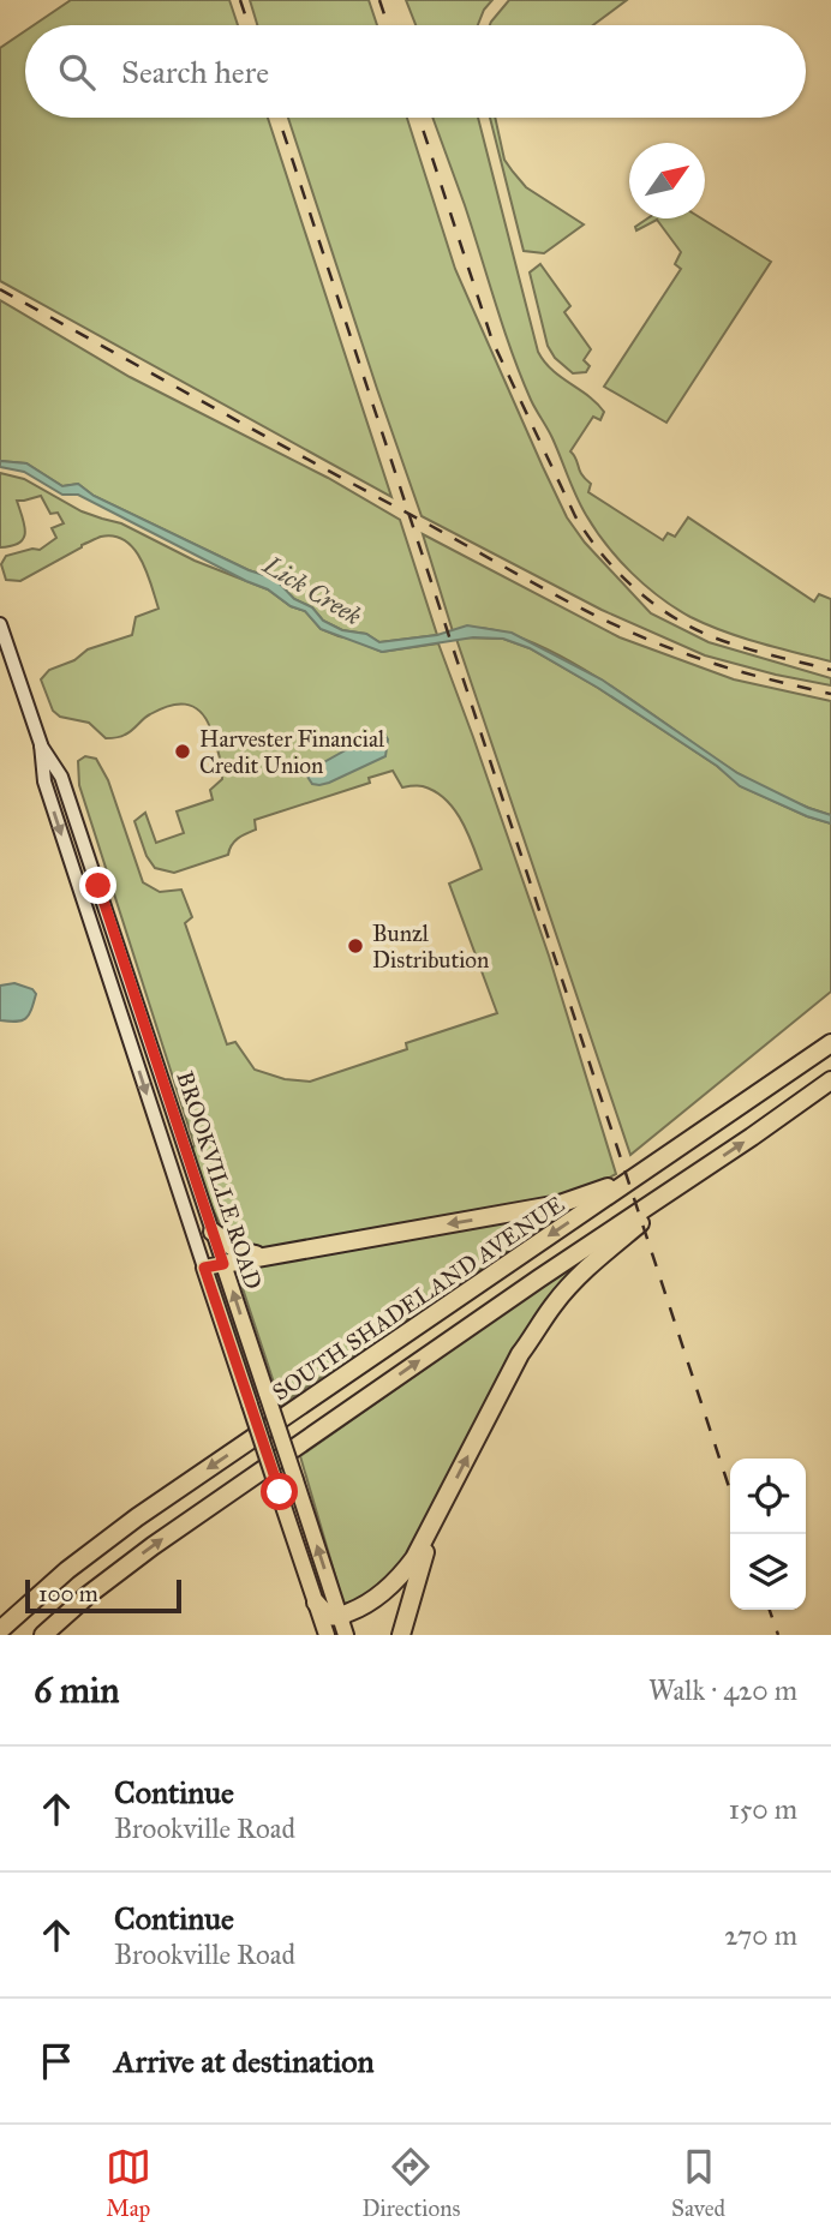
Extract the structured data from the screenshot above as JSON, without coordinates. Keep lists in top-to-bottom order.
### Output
{
  "streets": {
    "highway": ["SOUTH SHADELAND AVENUE"],
    "main road": ["BROOKVILLE ROAD"]
  },
  "water": ["Lick Creek"],
  "places": ["Harvester Financial Credit Union", "Bunzl Distribution"],
  "scale_bar": "100 m",
  "north": "top right",
  "page": {
    "search": "Search here",
    "scale": "100 m",
    "heading": ["6 min", "Walk · 420 m"],
    "list": [
      ["Continue", "Brookville Road", "150 m"],
      ["Continue", "Brookville Road", "270 m"],
      "Arrive at destination"
    ],
    "nav": ["Map", "Directions", "Saved"]
  }
}
